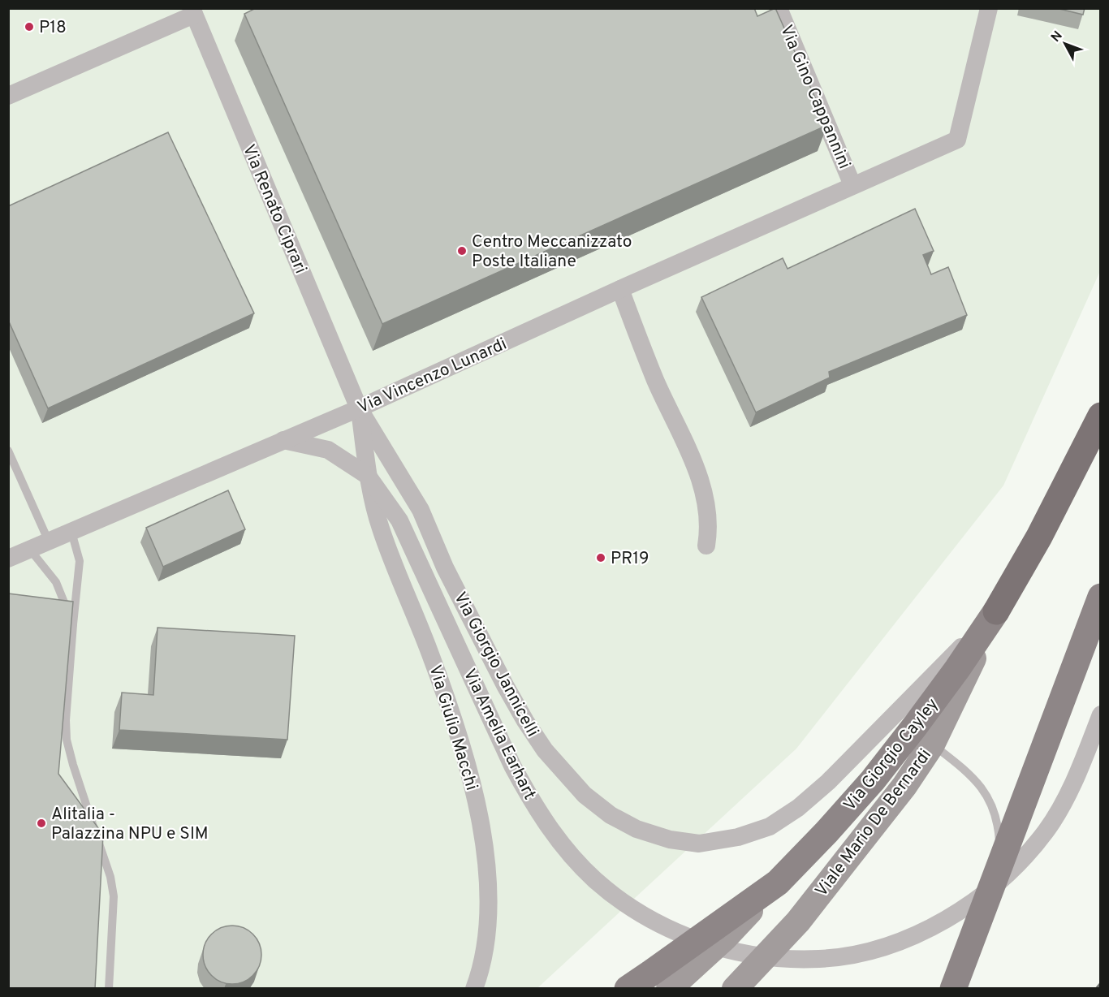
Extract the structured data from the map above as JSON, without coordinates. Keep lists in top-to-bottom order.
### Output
{
  "streets": {
    "highway": ["Via Giorgio Cayley"],
    "main road": ["Viale Mario De Bernardi"],
    "street": [
      "Via Gino Cappannini",
      "Via Renato Ciprari",
      "Via Vincenzo Lunardi",
      "Via Giorgio Jannicelli",
      "Via Giulio Macchi",
      "Via Amelia Earhart"
    ]
  },
  "crossings": [
    ["Via Gino Cappannini", "Via Vincenzo Lunardi"],
    ["Via Renato Ciprari", "Via Vincenzo Lunardi"],
    ["Via Renato Ciprari", "Via Giorgio Jannicelli"],
    ["Via Renato Ciprari", "Via Giulio Macchi"],
    ["Via Vincenzo Lunardi", "Via Giorgio Jannicelli"],
    ["Via Vincenzo Lunardi", "Via Giulio Macchi"],
    ["Via Giorgio Jannicelli", "Via Giulio Macchi"],
    ["Via Giorgio Jannicelli", "Via Giorgio Cayley"],
    ["Via Giorgio Jannicelli", "Viale Mario De Bernardi"],
    ["Via Giulio Macchi", "Via Amelia Earhart"],
    ["Via Giorgio Cayley", "Viale Mario De Bernardi"]
  ],
  "places": [
    "P18",
    "Centro Meccanizzato Poste Italiane",
    "PR19",
    "Alitalia - Palazzina NPU e SIM"
  ],
  "north": "top left"
}
